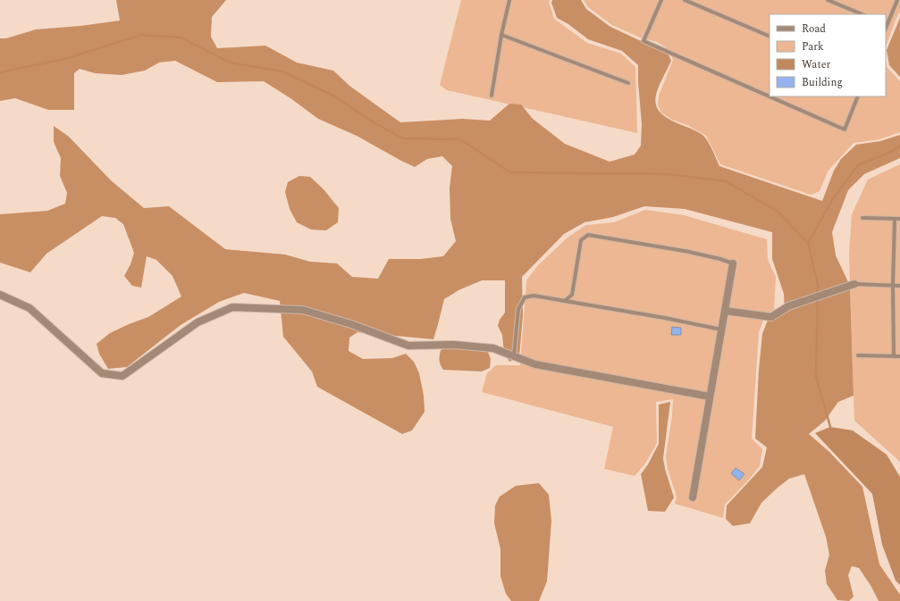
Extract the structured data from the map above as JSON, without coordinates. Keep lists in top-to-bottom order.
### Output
{
  "legend": [
    "Road",
    "Park",
    "Water",
    "Building"
  ]
}
